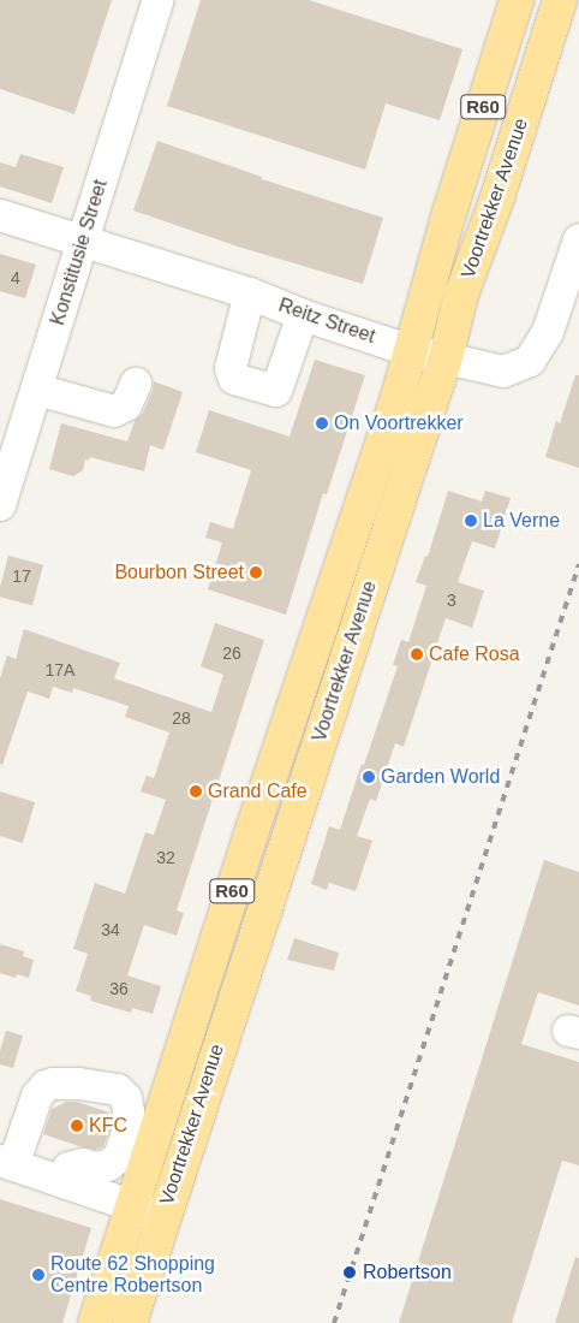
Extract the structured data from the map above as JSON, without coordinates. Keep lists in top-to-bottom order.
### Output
{
  "streets": {
    "main road": ["R60", "Voortrekker Avenue"],
    "street": ["Konstitusie Street", "Reitz Street"]
  },
  "crossings": [
    ["Voortrekker Avenue", "Reitz Street"],
    ["Konstitusie Street", "Reitz Street"]
  ],
  "places": [
    "On Voortrekker",
    "La Verne",
    "Bourbon Street",
    "Cafe Rosa",
    "Garden World",
    "Grand Cafe",
    "KFC",
    "Robertson",
    "Route 62 Shopping Centre Robertson"
  ],
  "house_numbers": [
    "4",
    "17",
    "3",
    "26",
    "17A",
    "28",
    "32",
    "34",
    "36"
  ]
}
